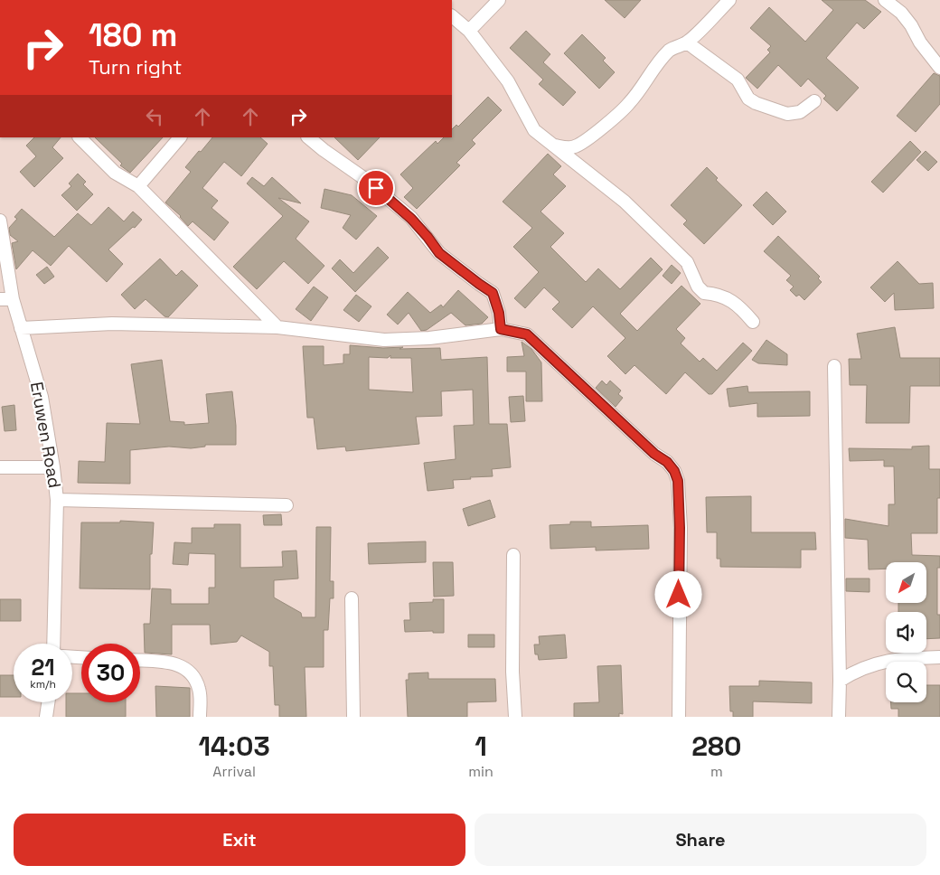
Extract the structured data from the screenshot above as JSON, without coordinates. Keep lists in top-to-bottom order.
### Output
{
  "streets": {
    "street": ["Eruwen Road"]
  },
  "north": "bottom left",
  "page": {
    "turn": ["180 m", "Turn right"],
    "speed": "21 km/h",
    "limit": "30",
    "eta": [
      "14:03",
      "Arrival",
      "1",
      "min",
      "280",
      "m"
    ],
    "buttons": ["Exit", "Share"]
  }
}
